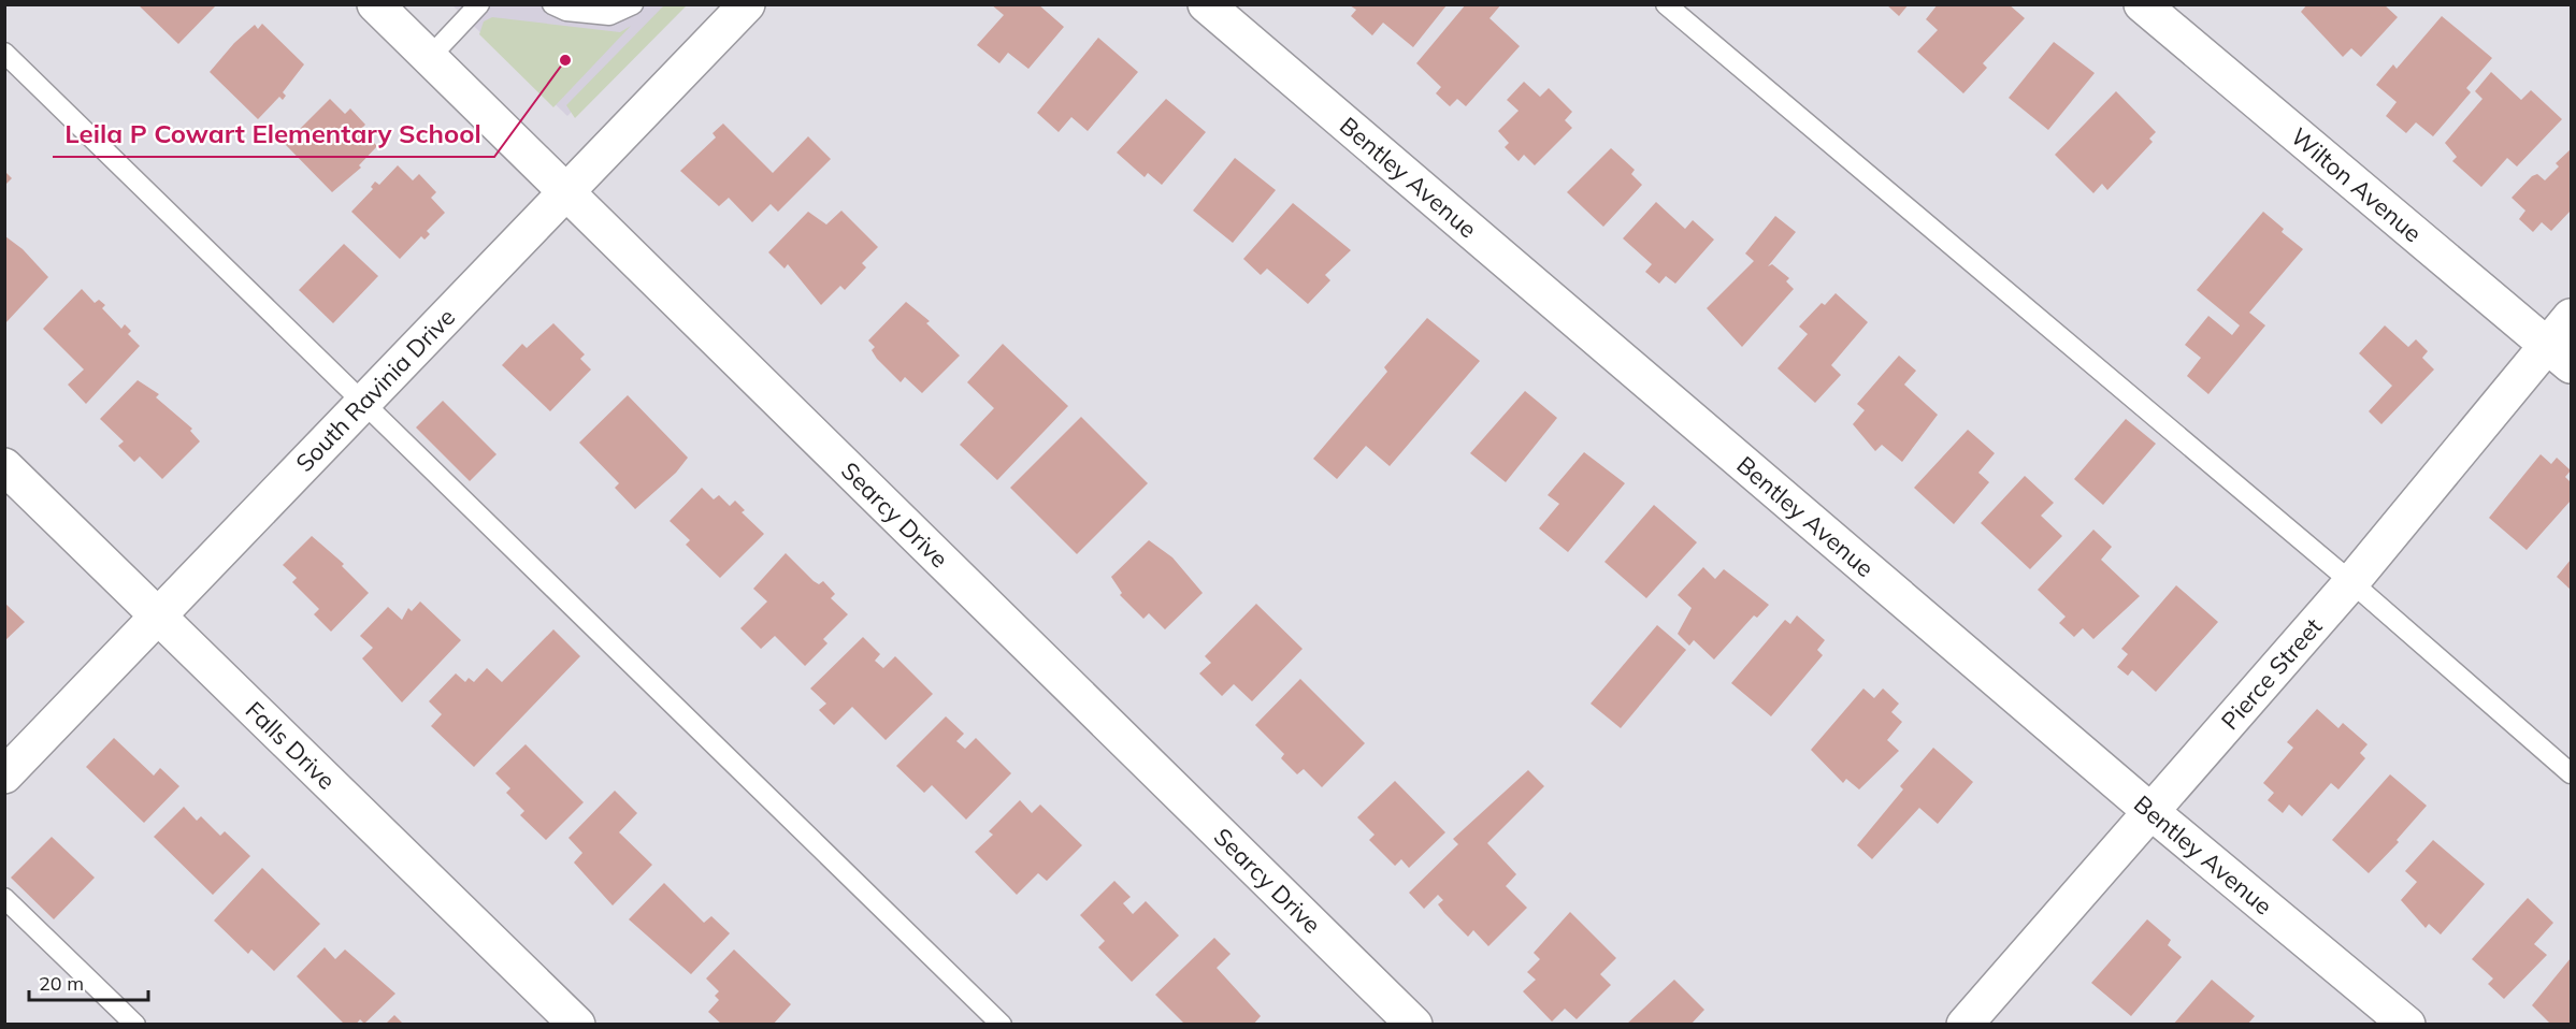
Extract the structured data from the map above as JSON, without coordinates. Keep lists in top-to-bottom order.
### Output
{
  "streets": {
    "street": [
      "Bentley Avenue",
      "Wilton Avenue",
      "South Ravinia Drive",
      "Searcy Drive",
      "Pierce Street",
      "Falls Drive"
    ]
  },
  "crossings": [
    ["Bentley Avenue", "Pierce Street"],
    ["Wilton Avenue", "Pierce Street"],
    ["South Ravinia Drive", "Searcy Drive"],
    ["South Ravinia Drive", "Falls Drive"]
  ],
  "places": ["Leila P Cowart Elementary School"],
  "scale_bar": "20 m"
}
